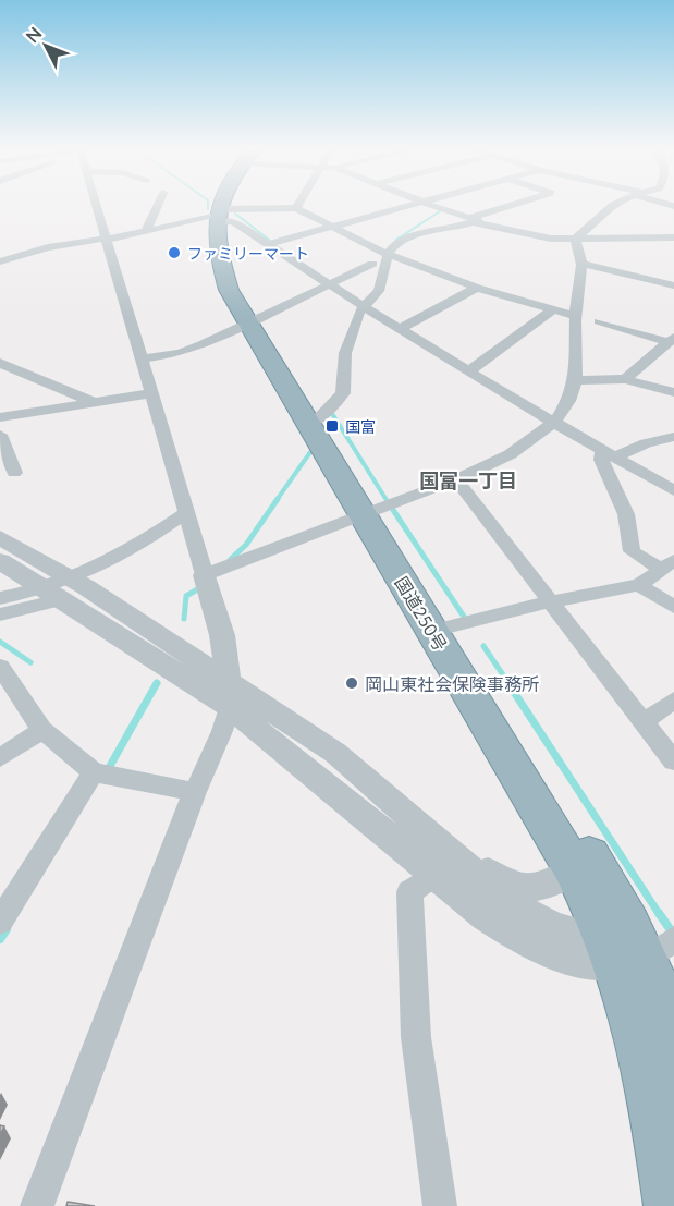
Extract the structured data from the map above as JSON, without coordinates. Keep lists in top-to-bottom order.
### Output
{
  "streets": {
    "highway": ["国道250号"]
  },
  "districts": ["国富一丁目"],
  "places": {
    "other": ["ファミリーマート", "岡山東社会保険事務所"],
    "transit": ["国富"]
  },
  "north": "top left"
}
